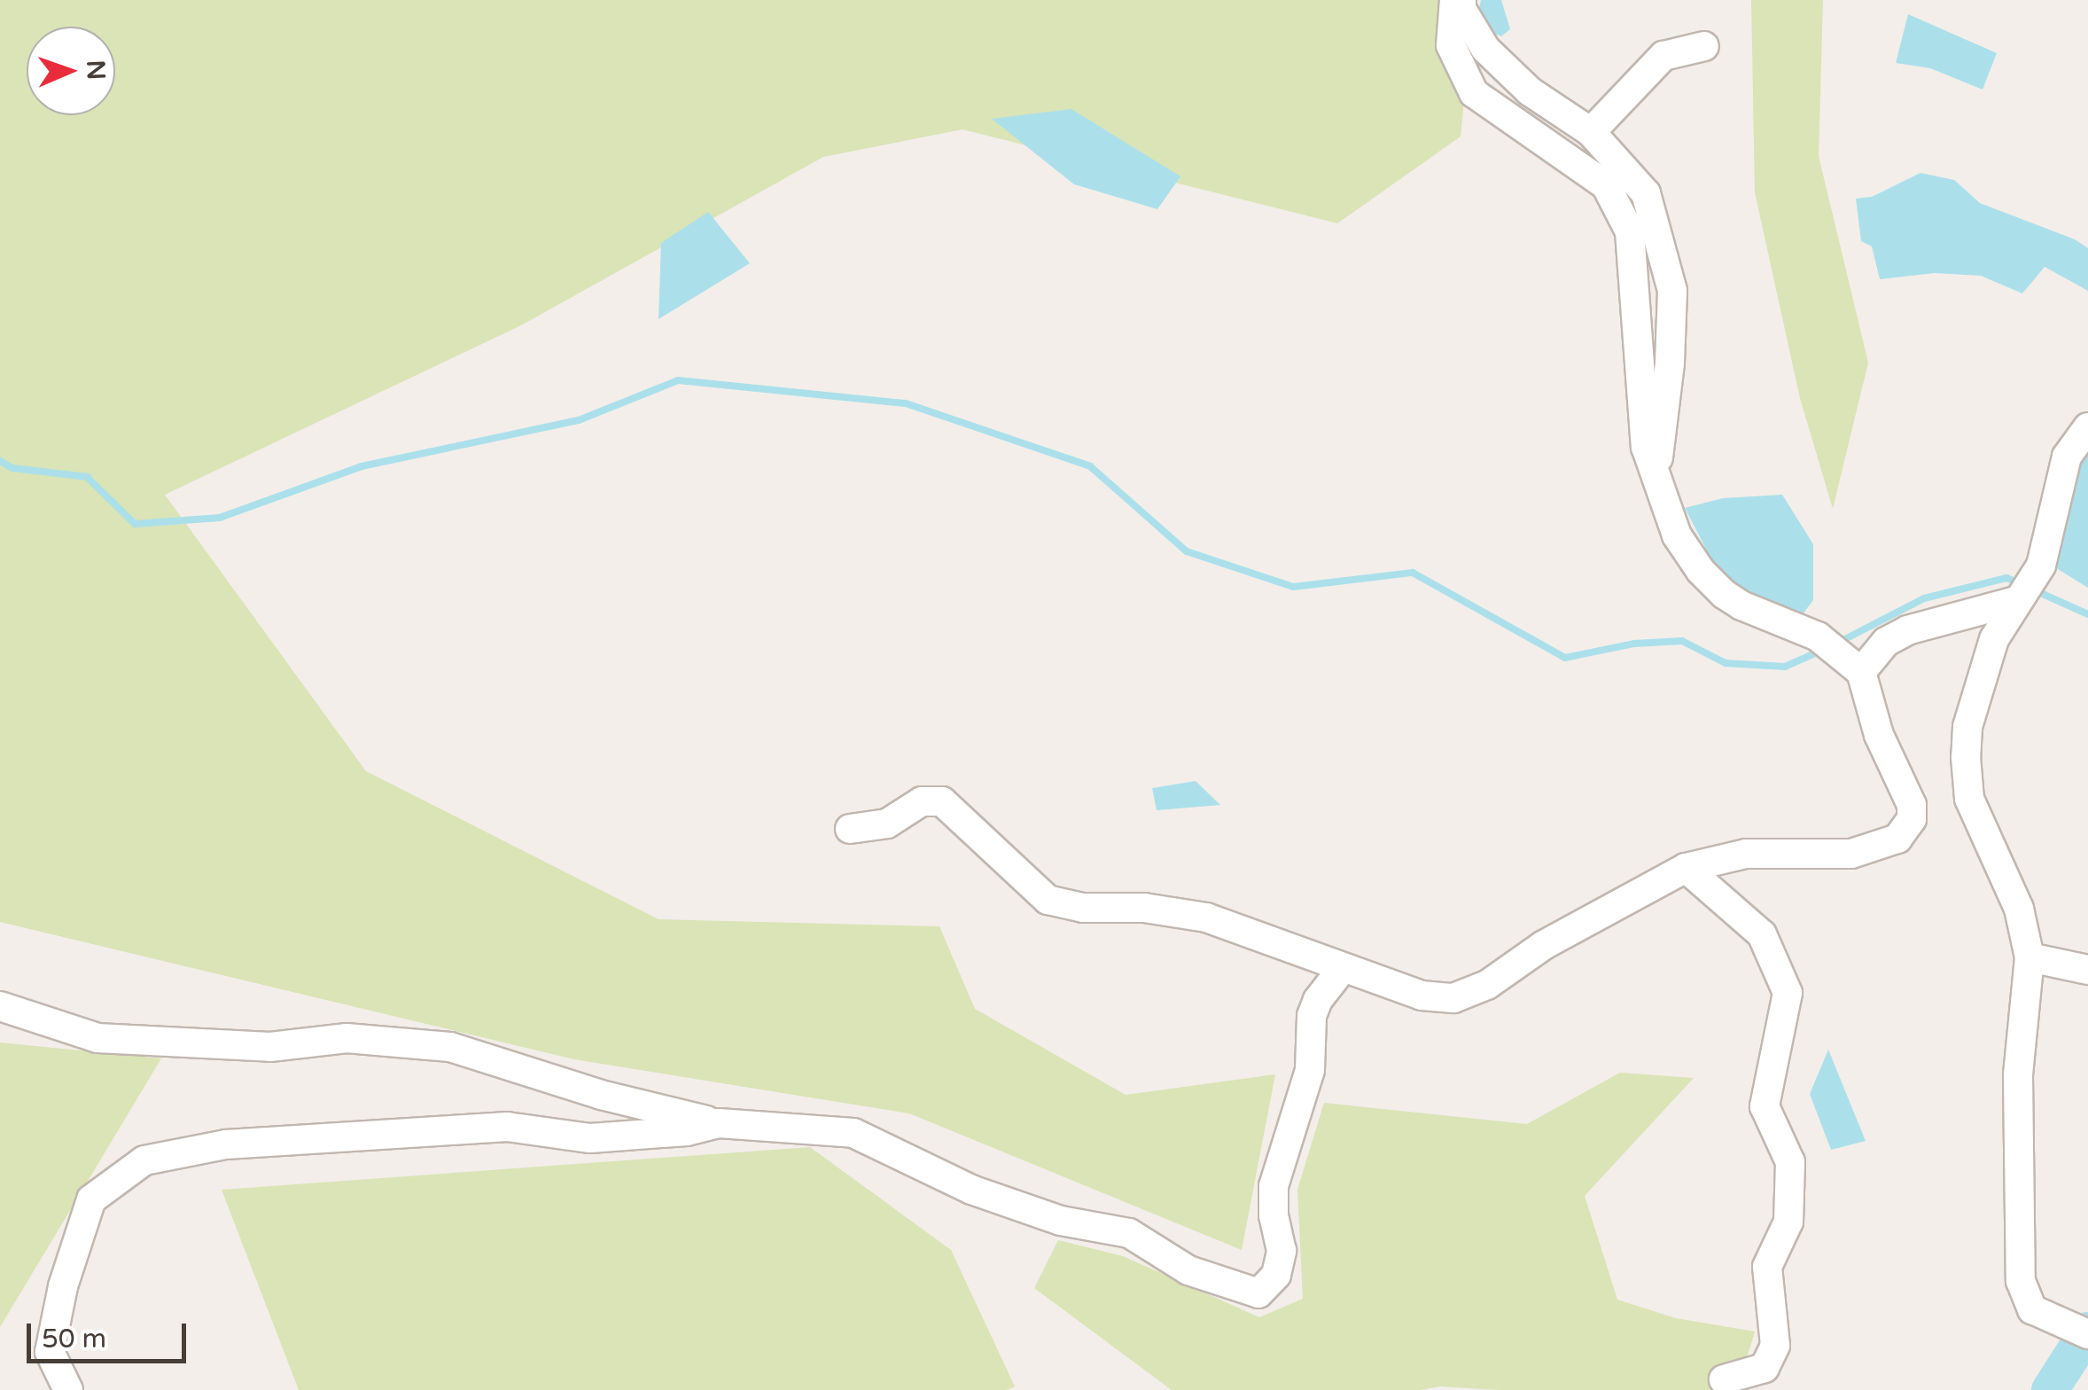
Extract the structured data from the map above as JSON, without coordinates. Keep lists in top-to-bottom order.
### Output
{
  "scale_bar": "50 m",
  "north": "right"
}
